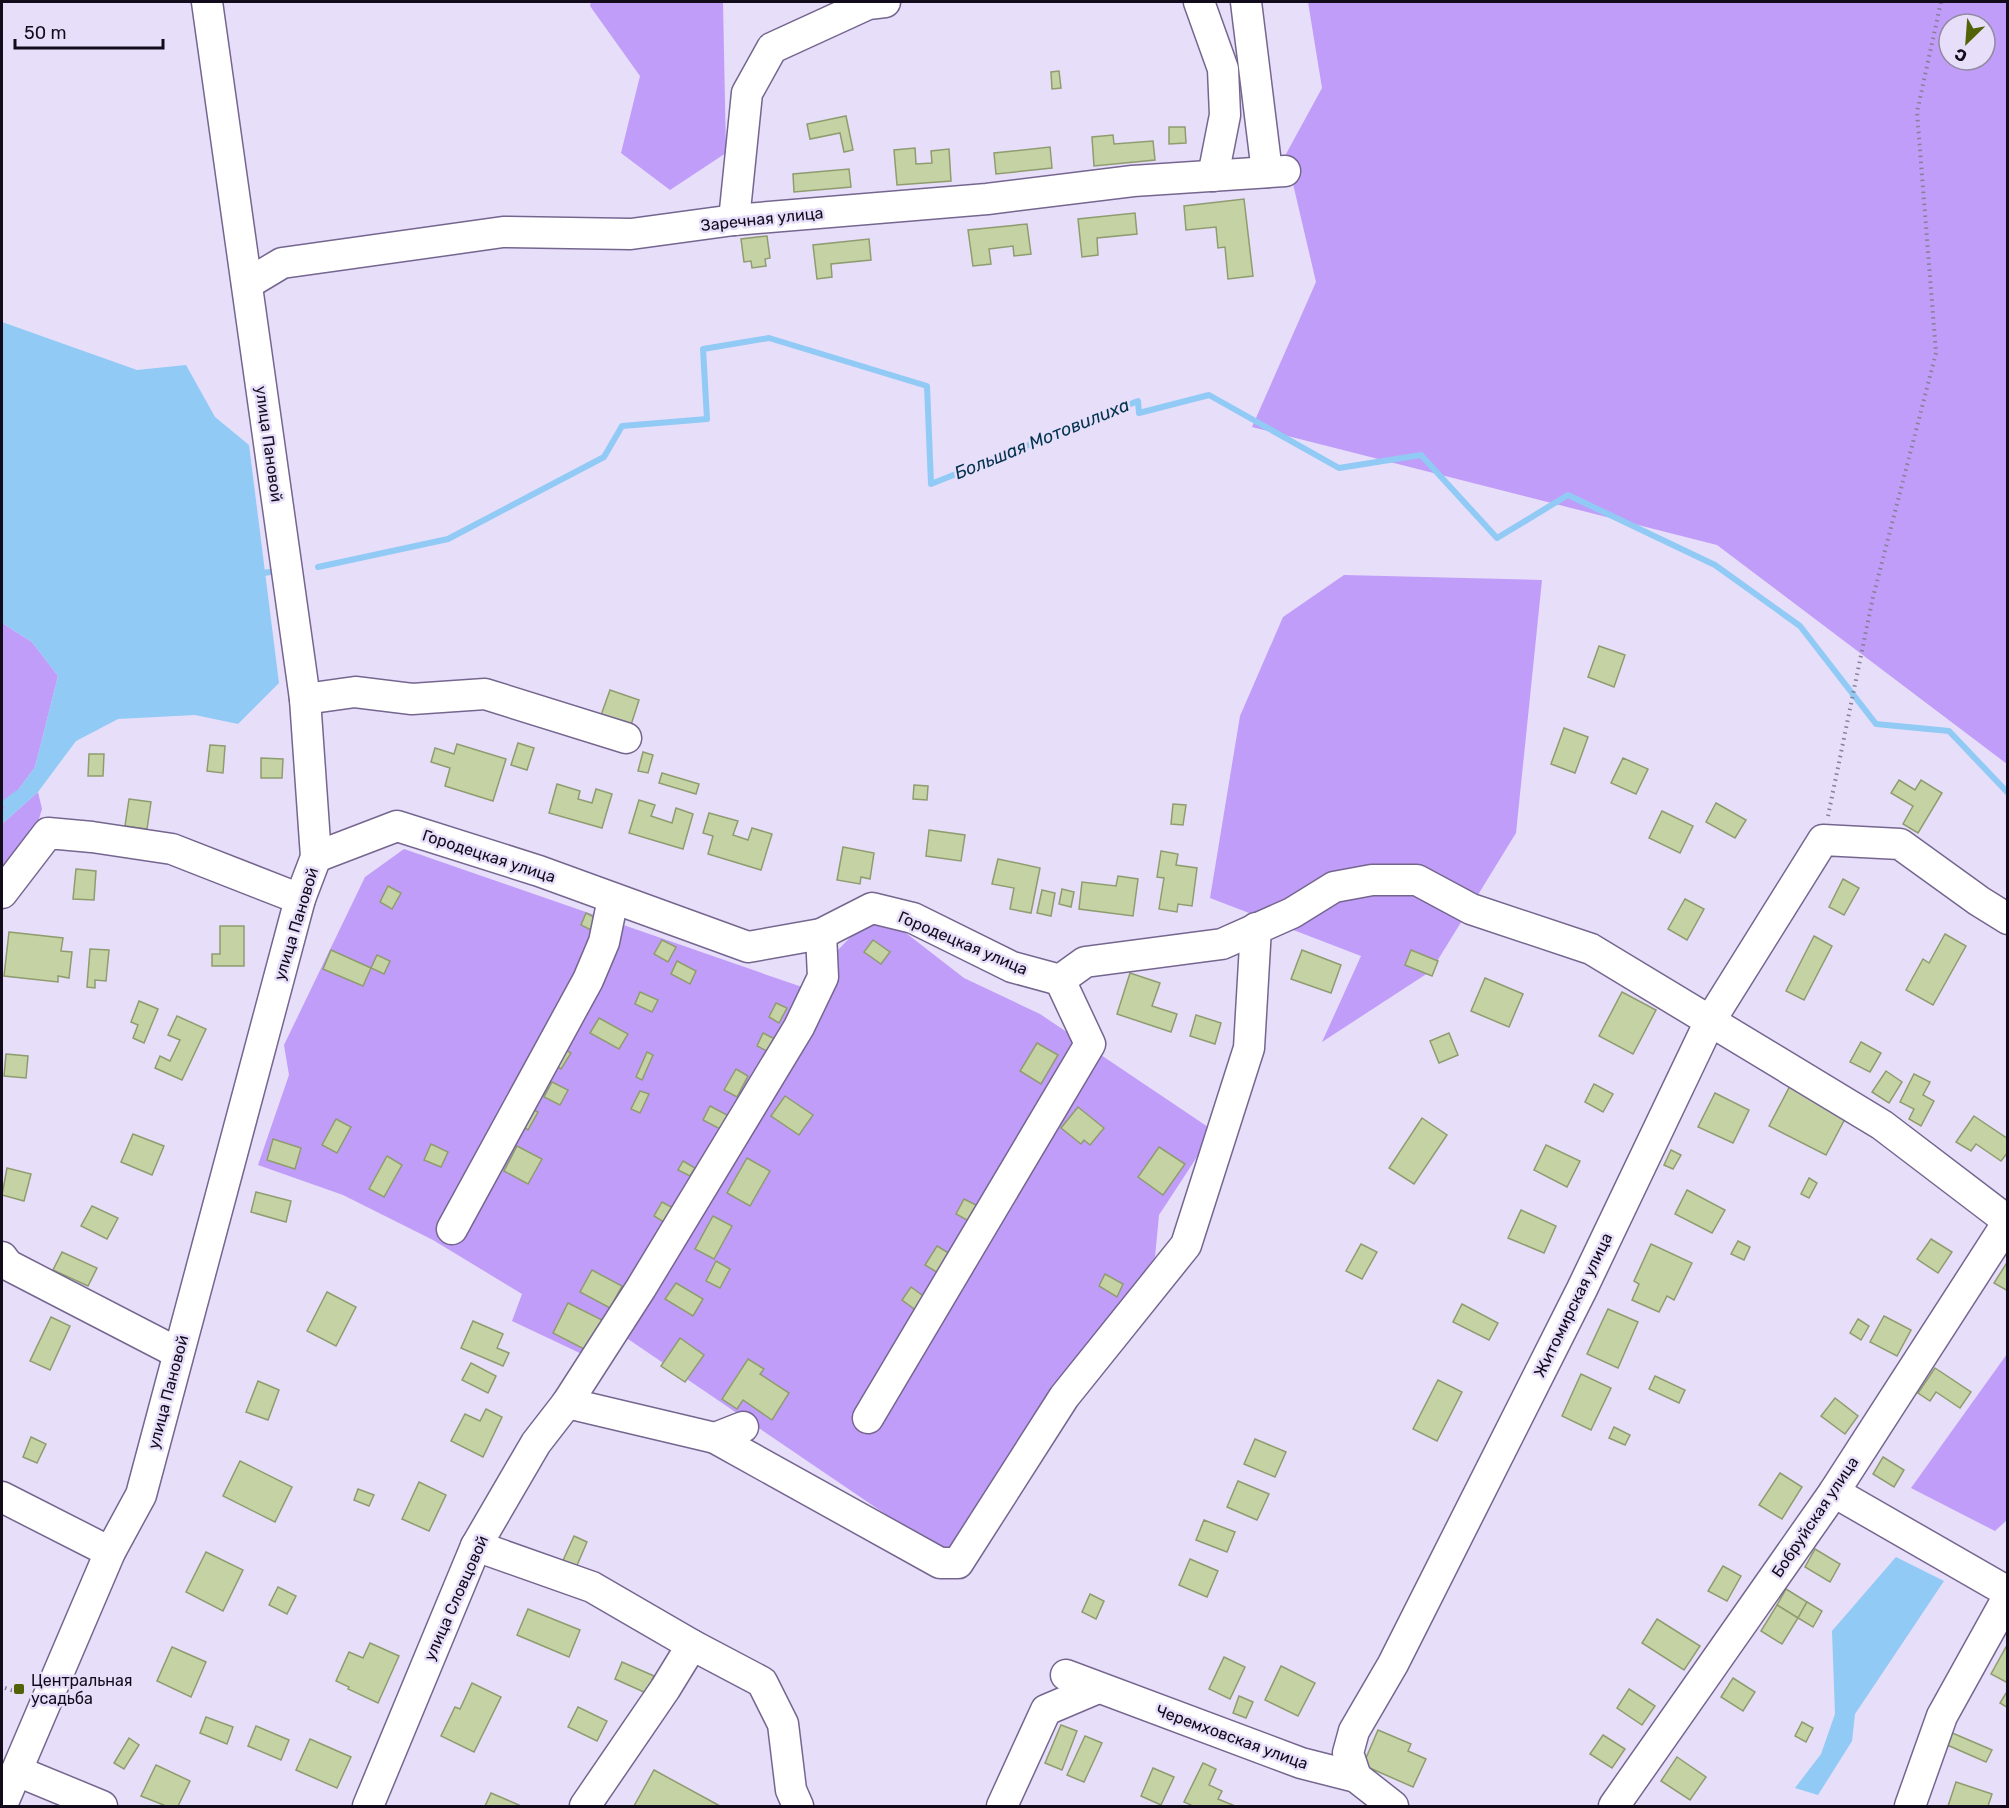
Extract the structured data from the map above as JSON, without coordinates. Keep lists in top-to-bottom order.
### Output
{
  "streets": {
    "street": [
      "Заречная улица",
      "улица Пановой",
      "Городецкая улица",
      "Житомирская улица",
      "Бобруйская улица",
      "улица Словцовой",
      "Черемховская улица"
    ]
  },
  "crossings": [
    ["Заречная улица", "улица Пановой"],
    ["улица Пановой", "Городецкая улица"],
    ["Городецкая улица", "улица Словцовой"],
    ["Житомирская улица", "Черемховская улица"]
  ],
  "water": ["Большая Мотовилиха"],
  "places": {
    "transit": ["Центральная усадьба"]
  },
  "scale_bar": "50 m",
  "north": "bottom left"
}
